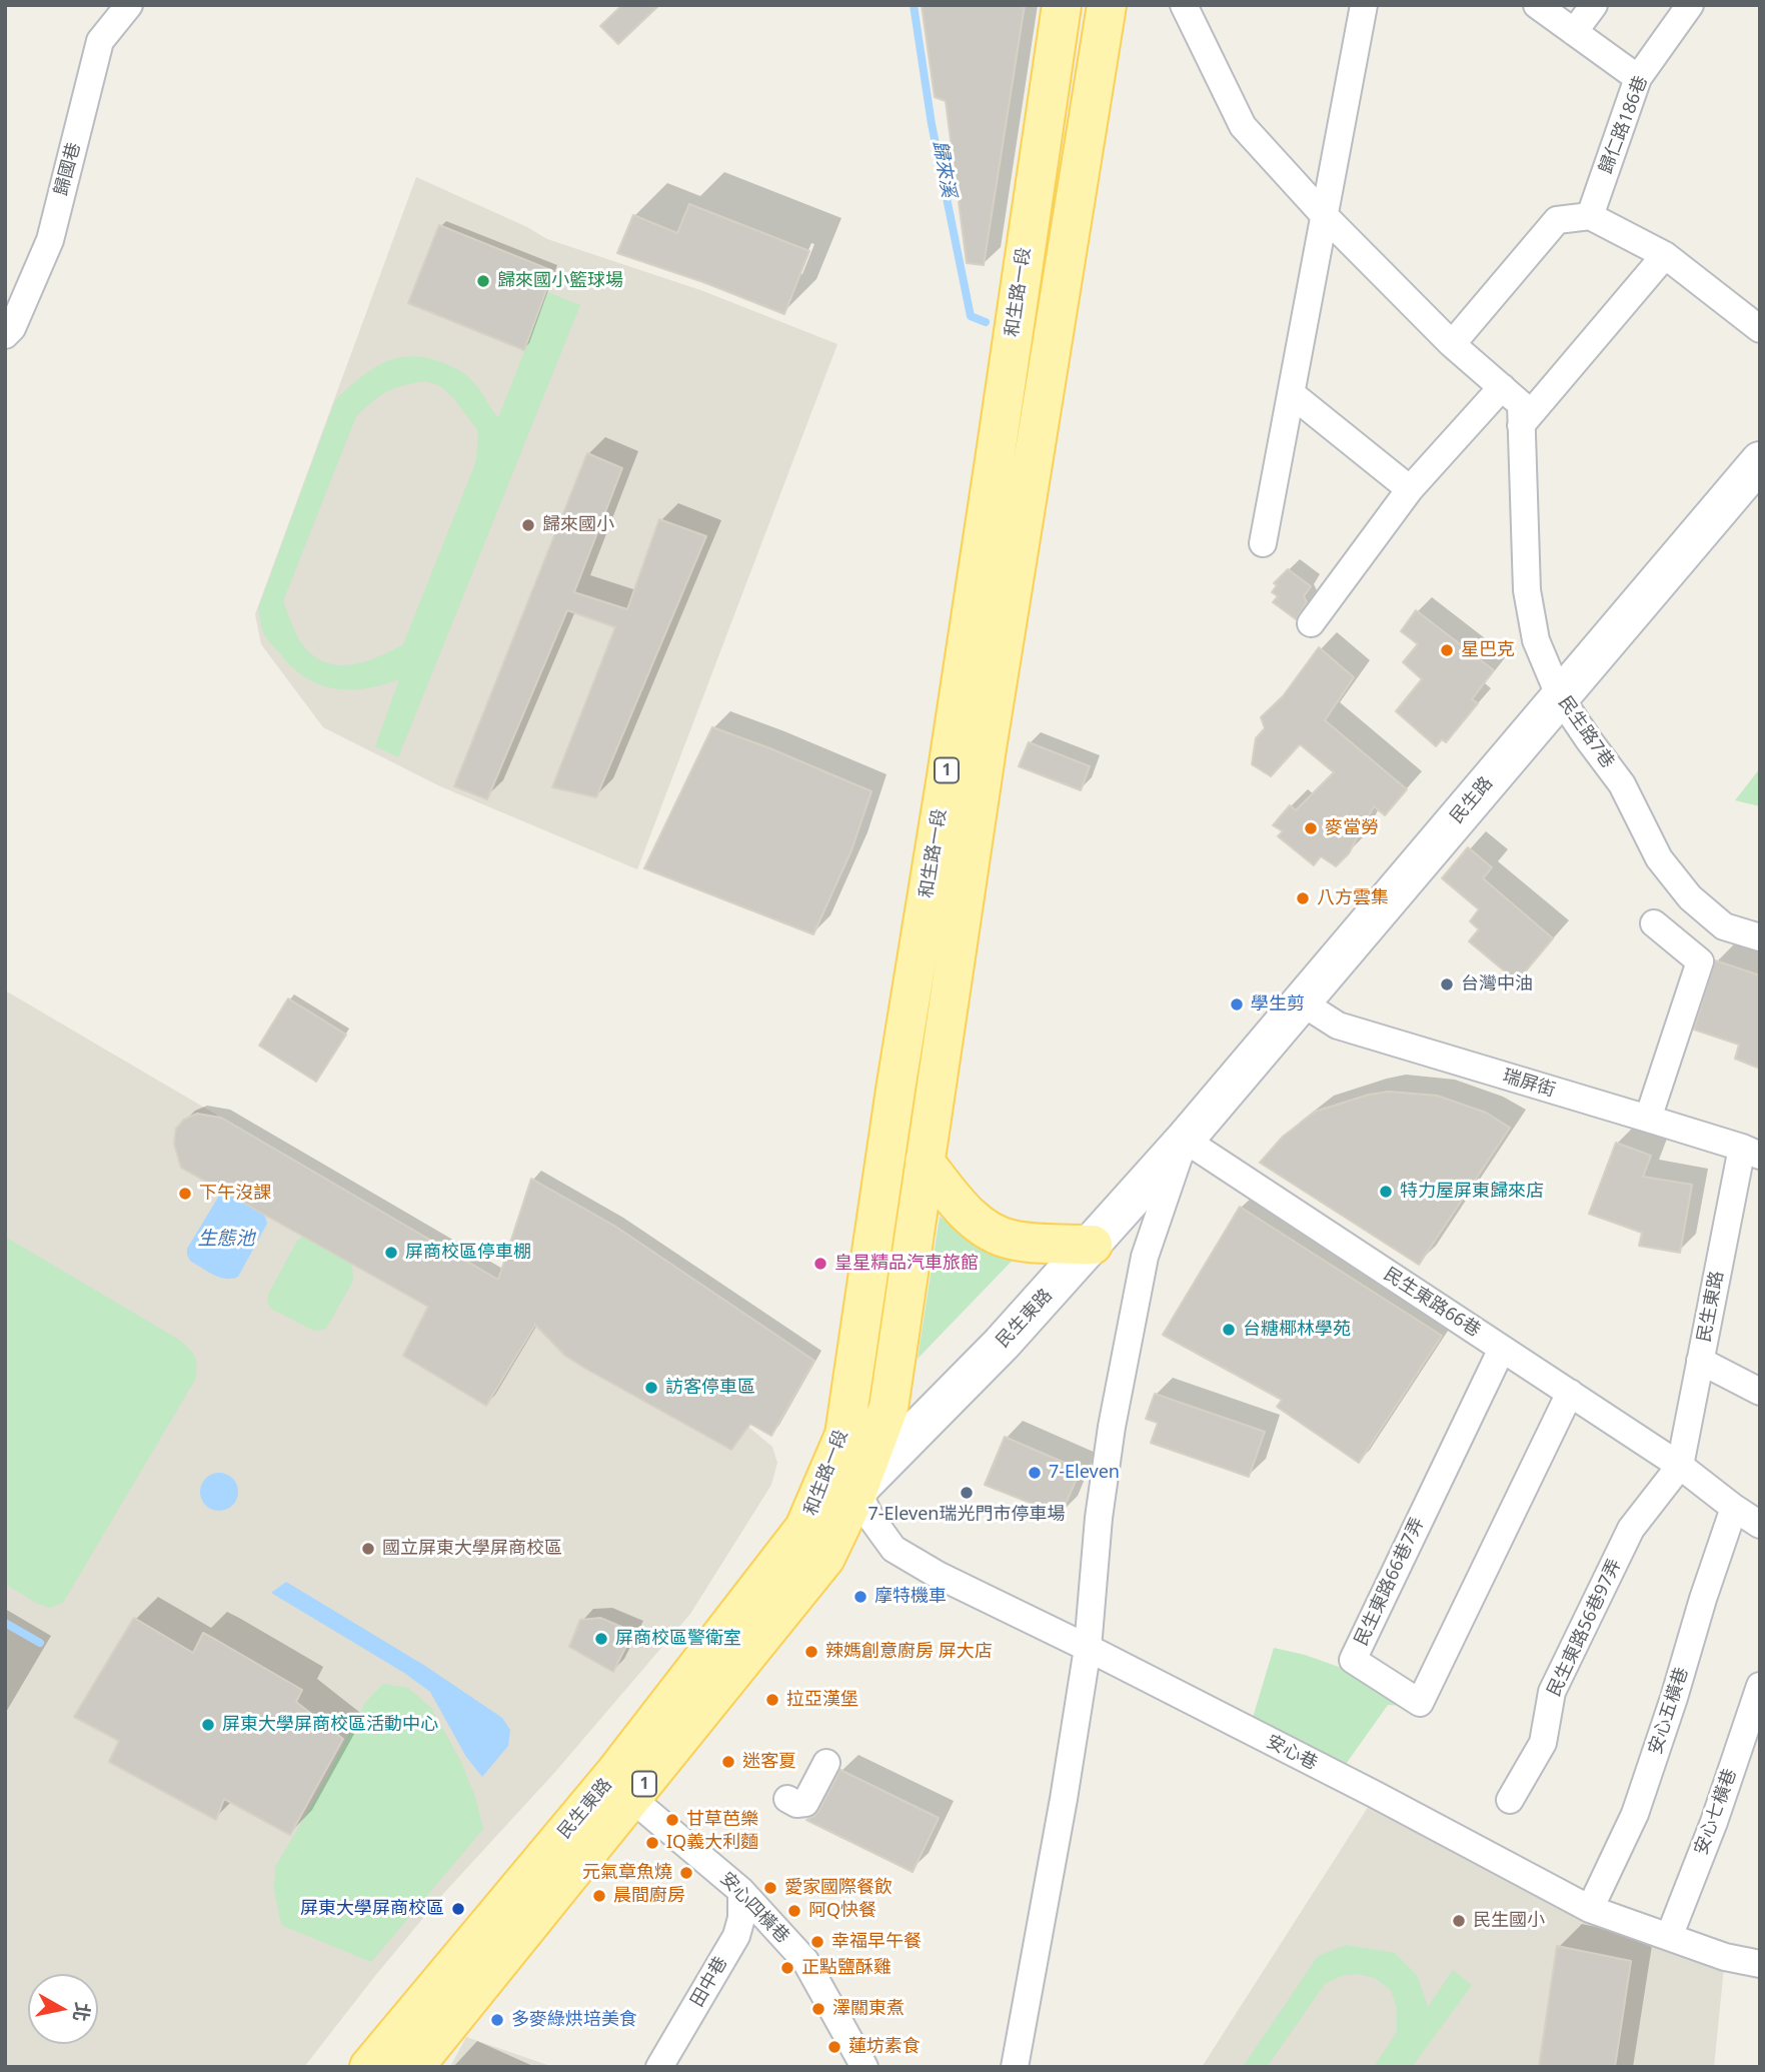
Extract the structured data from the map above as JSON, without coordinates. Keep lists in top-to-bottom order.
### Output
{
  "streets": {
    "main road": ["和生路一段", "1", "民生東路"],
    "street": [
      "歸仁路186巷",
      "歸國巷",
      "民生路7巷",
      "民生路",
      "瑞屏街",
      "民生東路66巷",
      "民生東路66巷7弄",
      "民生東路56巷97弄",
      "安心五橫巷",
      "安心巷",
      "安心七橫巷",
      "安心四橫巷",
      "田中巷"
    ]
  },
  "crossings": [
    ["和生路一段", "民生東路"],
    ["和生路一段", "安心巷"],
    ["民生路7巷", "民生路"],
    ["民生路", "瑞屏街"],
    ["民生路", "民生東路66巷"],
    ["民生路", "民生東路"],
    ["瑞屏街", "民生東路"],
    ["民生東路66巷", "民生東路"],
    ["民生東路66巷", "民生東路66巷7弄"],
    ["民生東路66巷", "民生東路56巷97弄"],
    ["民生東路", "民生東路56巷97弄"],
    ["民生東路", "安心巷"],
    ["民生東路", "安心四橫巷"],
    ["安心五橫巷", "安心巷"],
    ["安心巷", "安心七橫巷"],
    ["安心四橫巷", "田中巷"]
  ],
  "water": ["歸來溪", "生態池"],
  "places": [
    "歸來國小籃球場",
    "歸來國小",
    "星巴克",
    "麥當勞",
    "八方雲集",
    "台灣中油",
    "學生剪",
    "特力屋屏東歸來店",
    "下午沒課",
    "屏商校區停車棚",
    "皇星精品汽車旅館",
    "台糖椰林學苑",
    "訪客停車區",
    "7-Eleven",
    "7-Eleven瑞光門市停車場",
    "國立屏東大學屏商校區",
    "摩特機車",
    "屏商校區警衛室",
    "辣媽創意廚房 屏大店",
    "拉亞漢堡",
    "屏東大學屏商校區活動中心",
    "迷客夏",
    "甘草芭樂",
    "IQ義大利麵",
    "元氣章魚燒",
    "愛家國際餐飲",
    "晨間廚房",
    "屏東大學屏商校區",
    "阿Q快餐",
    "民生國小",
    "幸福早午餐",
    "正點鹽酥雞",
    "澤關東煮",
    "多麥綠烘培美食",
    "蓮坊素食"
  ],
  "north": "right"
}
